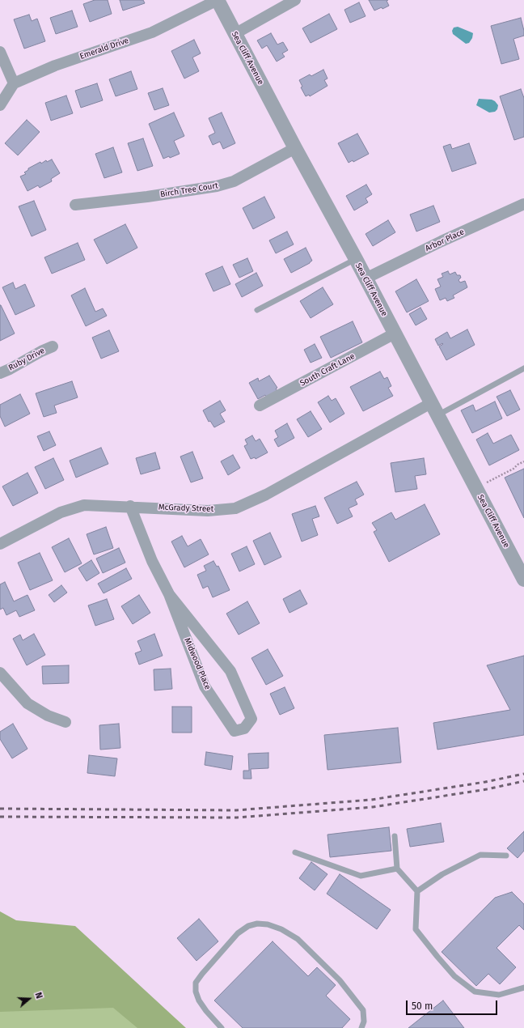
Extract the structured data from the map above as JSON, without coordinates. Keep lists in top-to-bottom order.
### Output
{
  "streets": {
    "street": [
      "Emerald Drive",
      "Sea Cliff Avenue",
      "Birch Tree Court",
      "Arbor Place",
      "Ruby Drive",
      "South Craft Lane",
      "McGrady Street",
      "Midwood Place"
    ]
  },
  "crossings": [
    ["Emerald Drive", "Sea Cliff Avenue"],
    ["Sea Cliff Avenue", "Birch Tree Court"],
    ["Sea Cliff Avenue", "Arbor Place"],
    ["Sea Cliff Avenue", "South Craft Lane"],
    ["Sea Cliff Avenue", "McGrady Street"],
    ["McGrady Street", "Midwood Place"]
  ],
  "scale_bar": "50 m",
  "north": "right"
}
